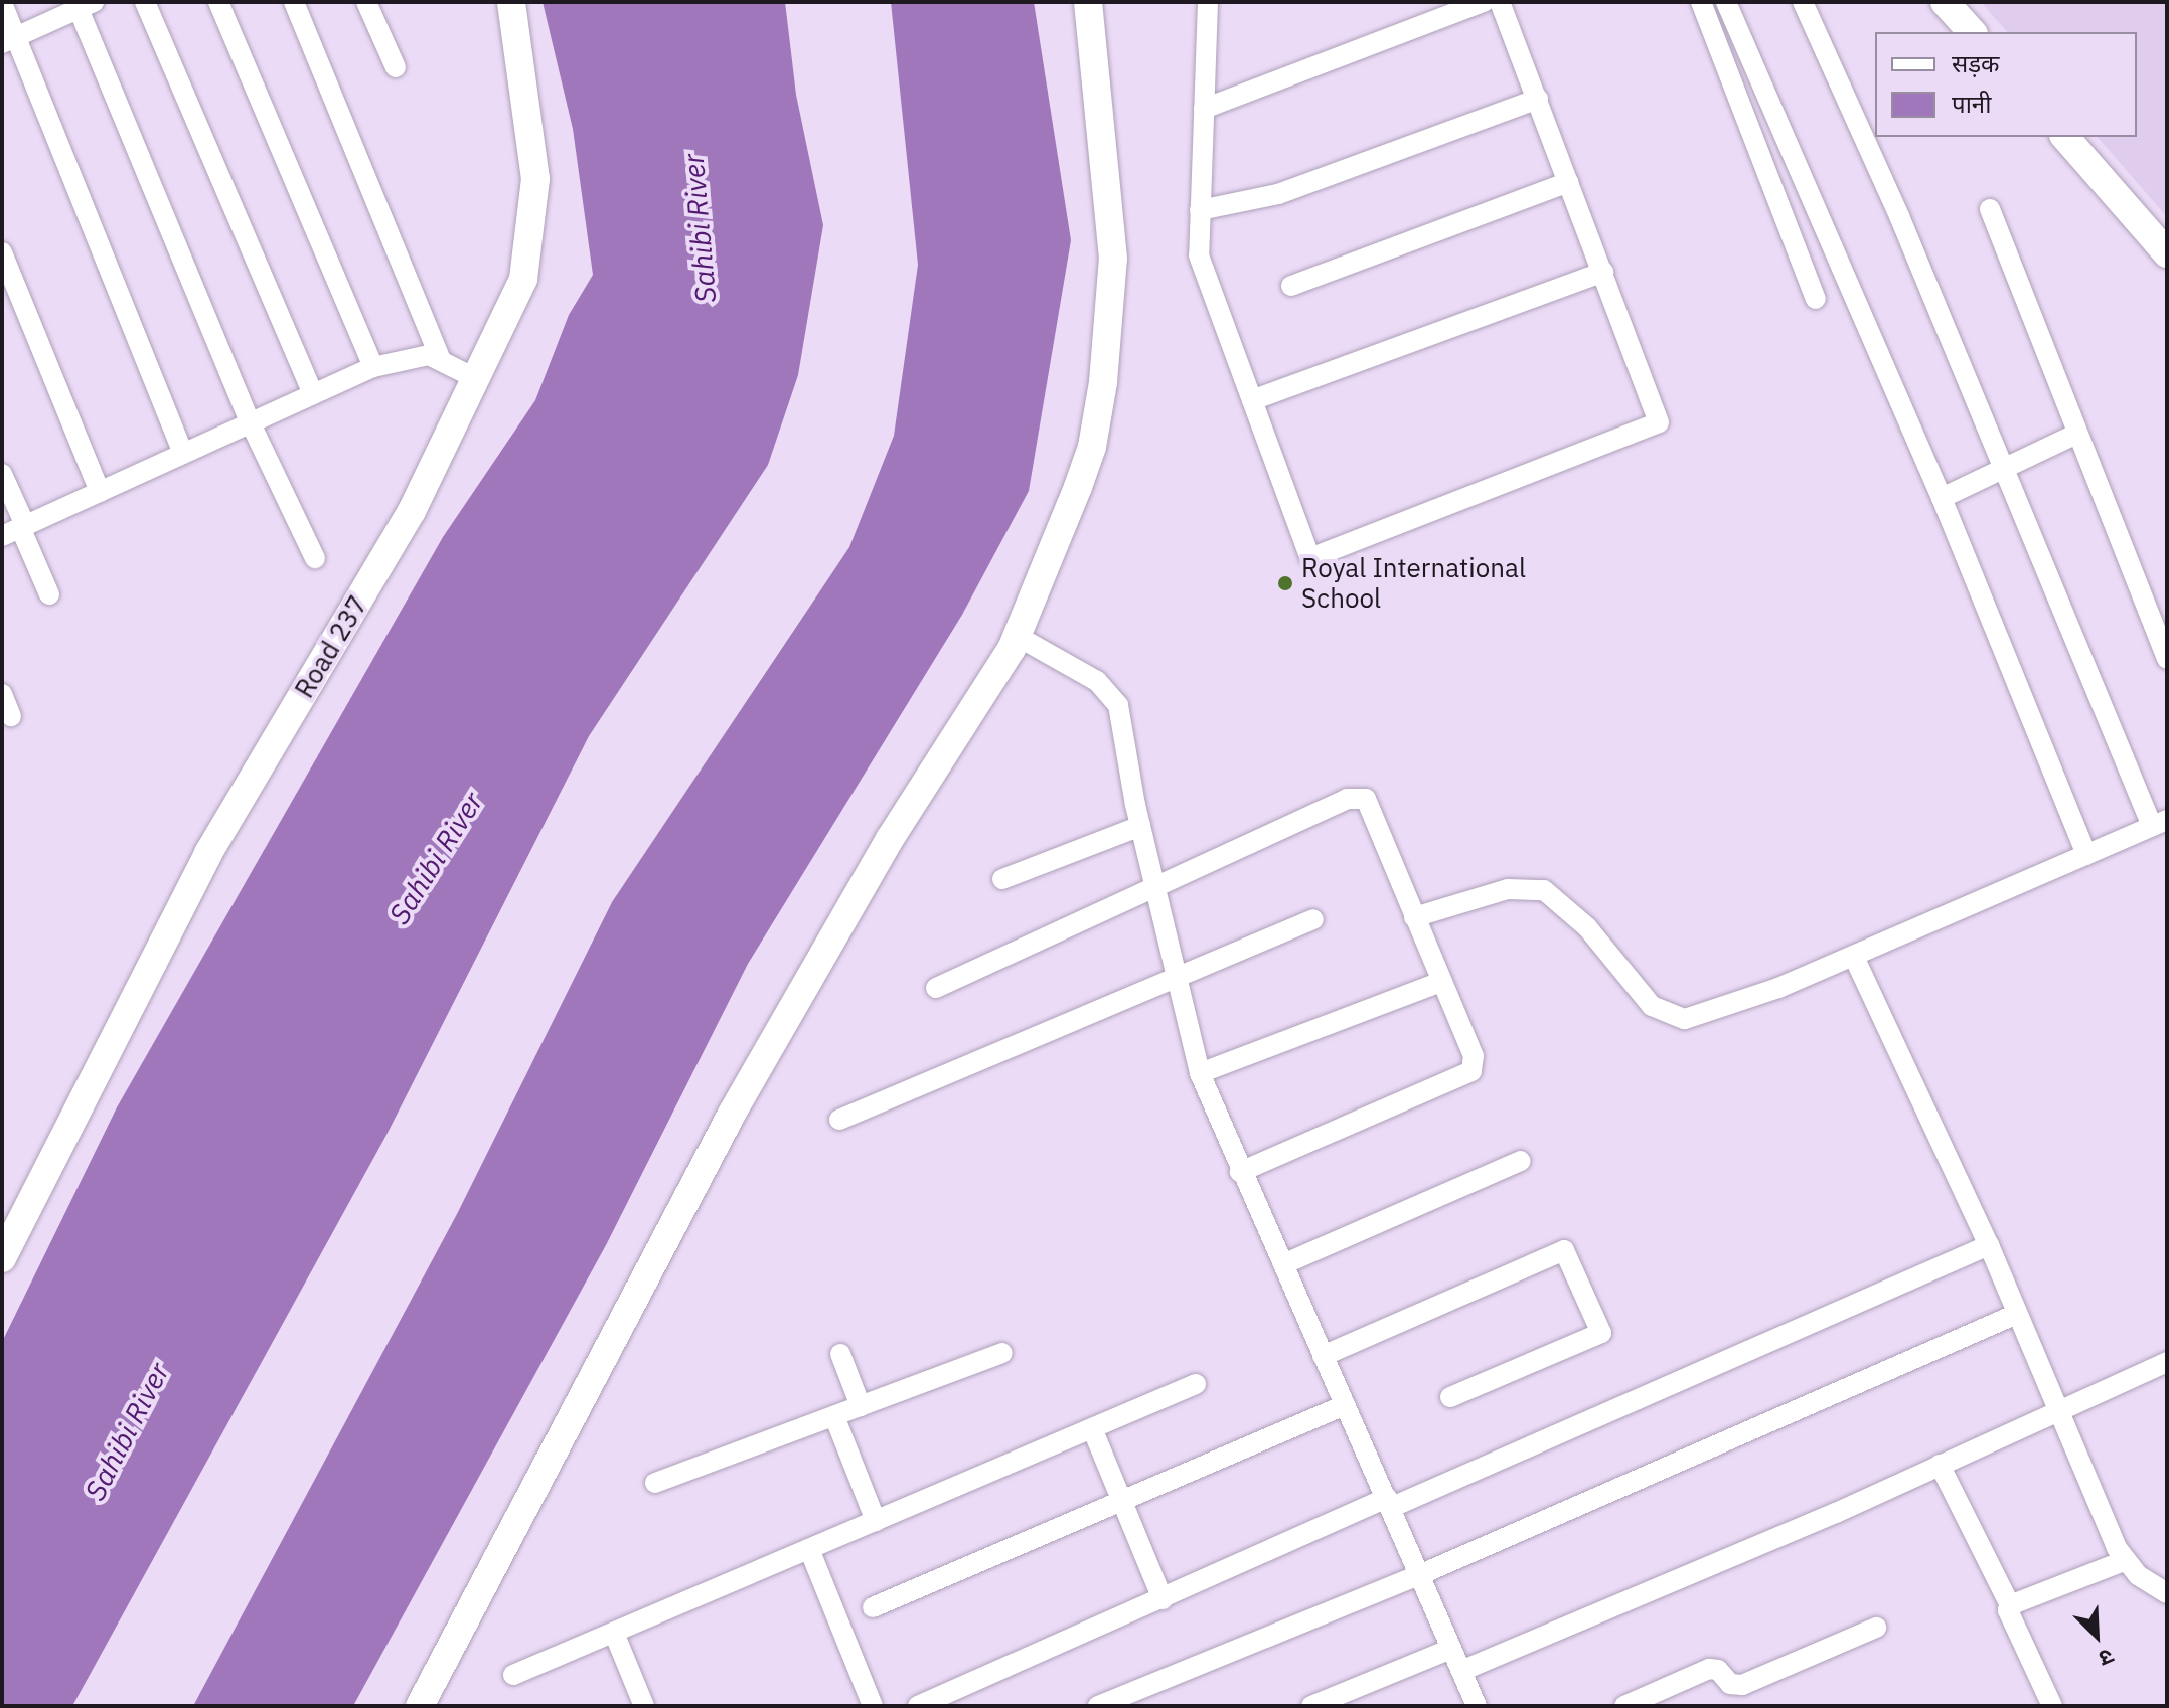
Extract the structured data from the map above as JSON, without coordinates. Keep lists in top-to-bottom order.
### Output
{
  "streets": {
    "street": ["Road 237"]
  },
  "water": ["Sahibi River"],
  "places": ["Royal International School"],
  "legend": ["सड़क", "पानी"],
  "north": "bottom right"
}
